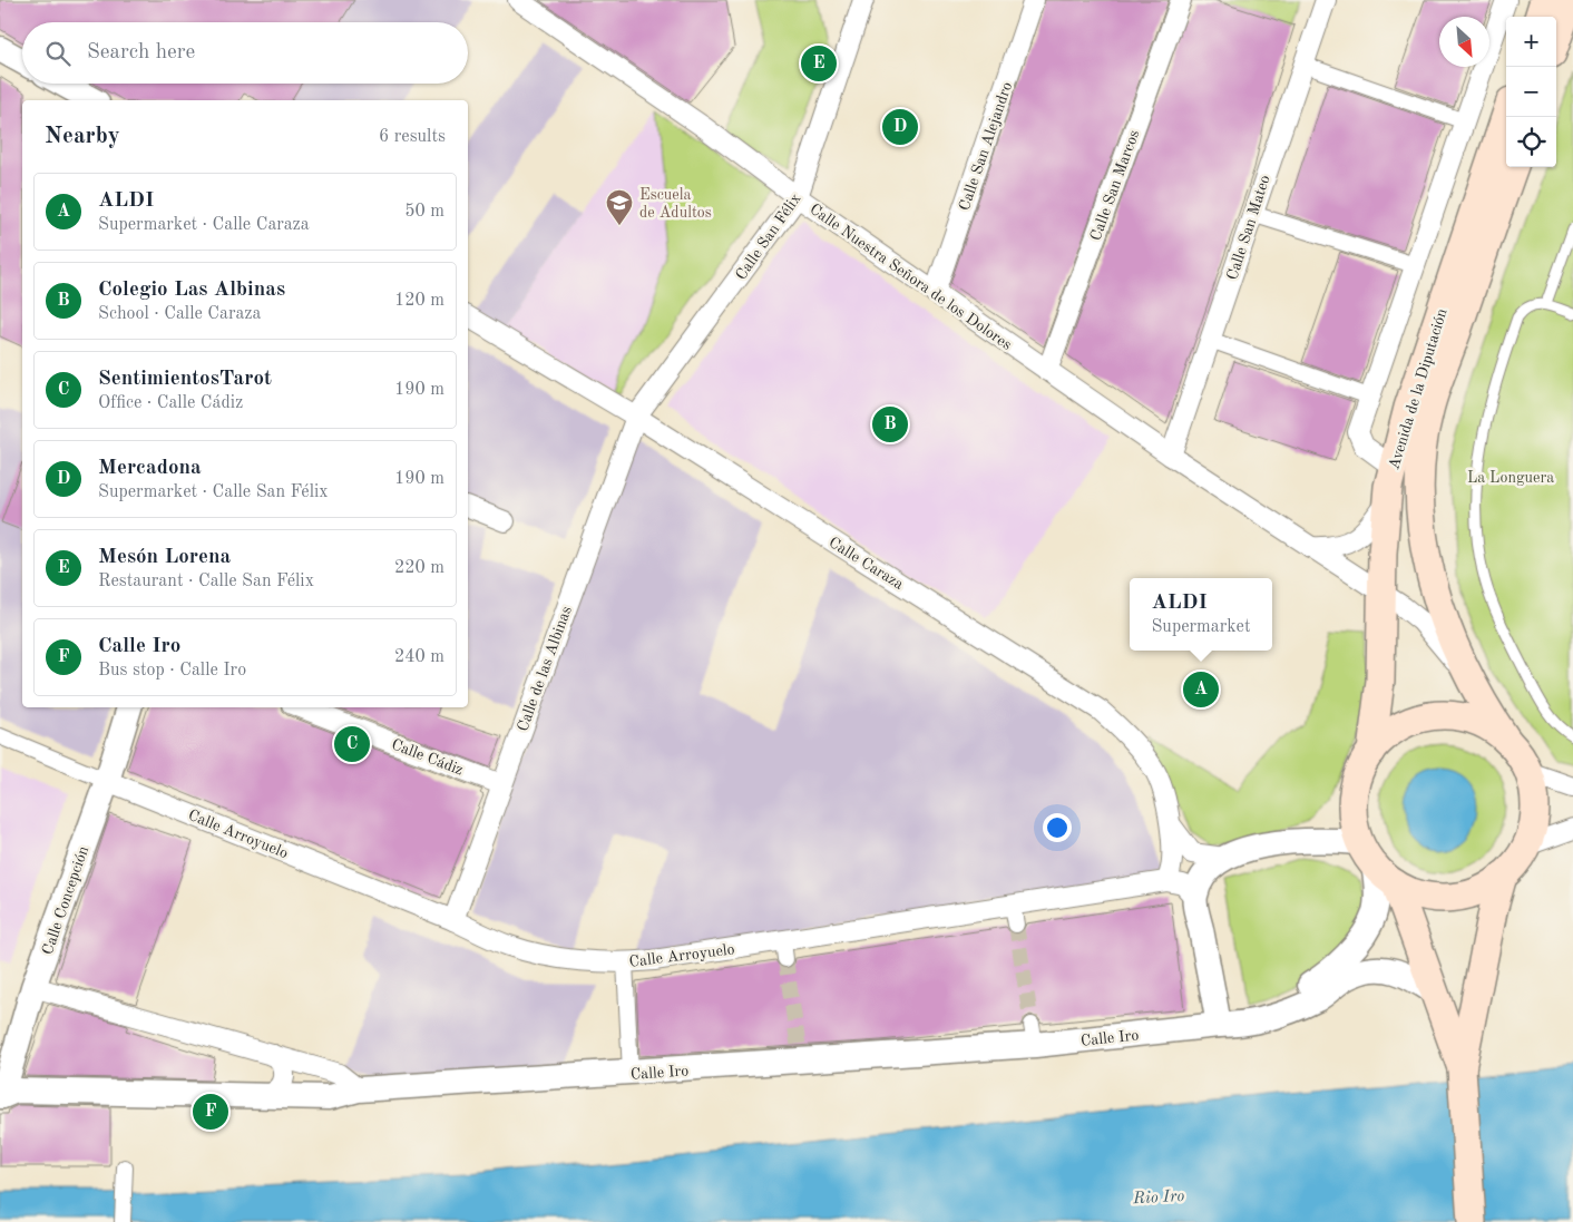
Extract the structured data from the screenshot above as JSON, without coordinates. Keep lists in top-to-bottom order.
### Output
{
  "streets": {
    "main road": ["Avenida de la Diputación"],
    "street": [
      "Calle San Alejandro",
      "Calle San Marcos",
      "Calle San Mateo",
      "Calle San Félix",
      "Calle Nuestra Señora de los Dolores",
      "Calle Caraza",
      "Calle de las Albinas",
      "Calle Cádiz",
      "Calle Arroyuelo",
      "Calle Concepción",
      "Calle Iro"
    ]
  },
  "crossings": [
    ["Calle San Alejandro", "Calle Nuestra Señora de los Dolores"],
    ["Calle San Marcos", "Calle Nuestra Señora de los Dolores"],
    ["Calle San Mateo", "Calle Nuestra Señora de los Dolores"],
    ["Calle San Félix", "Calle Nuestra Señora de los Dolores"],
    ["Calle San Félix", "Calle Caraza"],
    ["Calle San Félix", "Calle de las Albinas"],
    ["Calle Nuestra Señora de los Dolores", "Avenida de la Diputación"],
    ["Avenida de la Diputación", "Calle Iro"],
    ["Calle Caraza", "Calle de las Albinas"],
    ["Calle Caraza", "Calle Arroyuelo"],
    ["Calle de las Albinas", "Calle Cádiz"],
    ["Calle de las Albinas", "Calle Arroyuelo"],
    ["Calle Arroyuelo", "Calle Concepción"],
    ["Calle Concepción", "Calle Iro"]
  ],
  "water": ["Rio Iro"],
  "parks": ["La Longuera"],
  "places": {
    "school or university": ["Escuela de Adultos"]
  },
  "north": "bottom right",
  "page": {
    "map_buttons": ["+", "−"],
    "search": "Search here",
    "pins": [
      "E",
      "D",
      "B",
      "A",
      "C",
      "F"
    ],
    "heading": ["Nearby", "6 results"],
    "list": [
      {
        "mark": "A",
        "name": "ALDI",
        "note": "Supermarket · Calle Caraza",
        "value": "50 m"
      },
      {
        "mark": "B",
        "name": "Colegio Las Albinas",
        "note": "School · Calle Caraza",
        "value": "120 m"
      },
      {
        "mark": "C",
        "name": "SentimientosTarot",
        "note": "Office · Calle Cádiz",
        "value": "190 m"
      },
      {
        "mark": "D",
        "name": "Mercadona",
        "note": "Supermarket · Calle San Félix",
        "value": "190 m"
      },
      {
        "mark": "E",
        "name": "Mesón Lorena",
        "note": "Restaurant · Calle San Félix",
        "value": "220 m"
      },
      {
        "mark": "F",
        "name": "Calle Iro",
        "note": "Bus stop · Calle Iro",
        "value": "240 m"
      }
    ],
    "popup": ["ALDI", "Supermarket"]
  }
}
